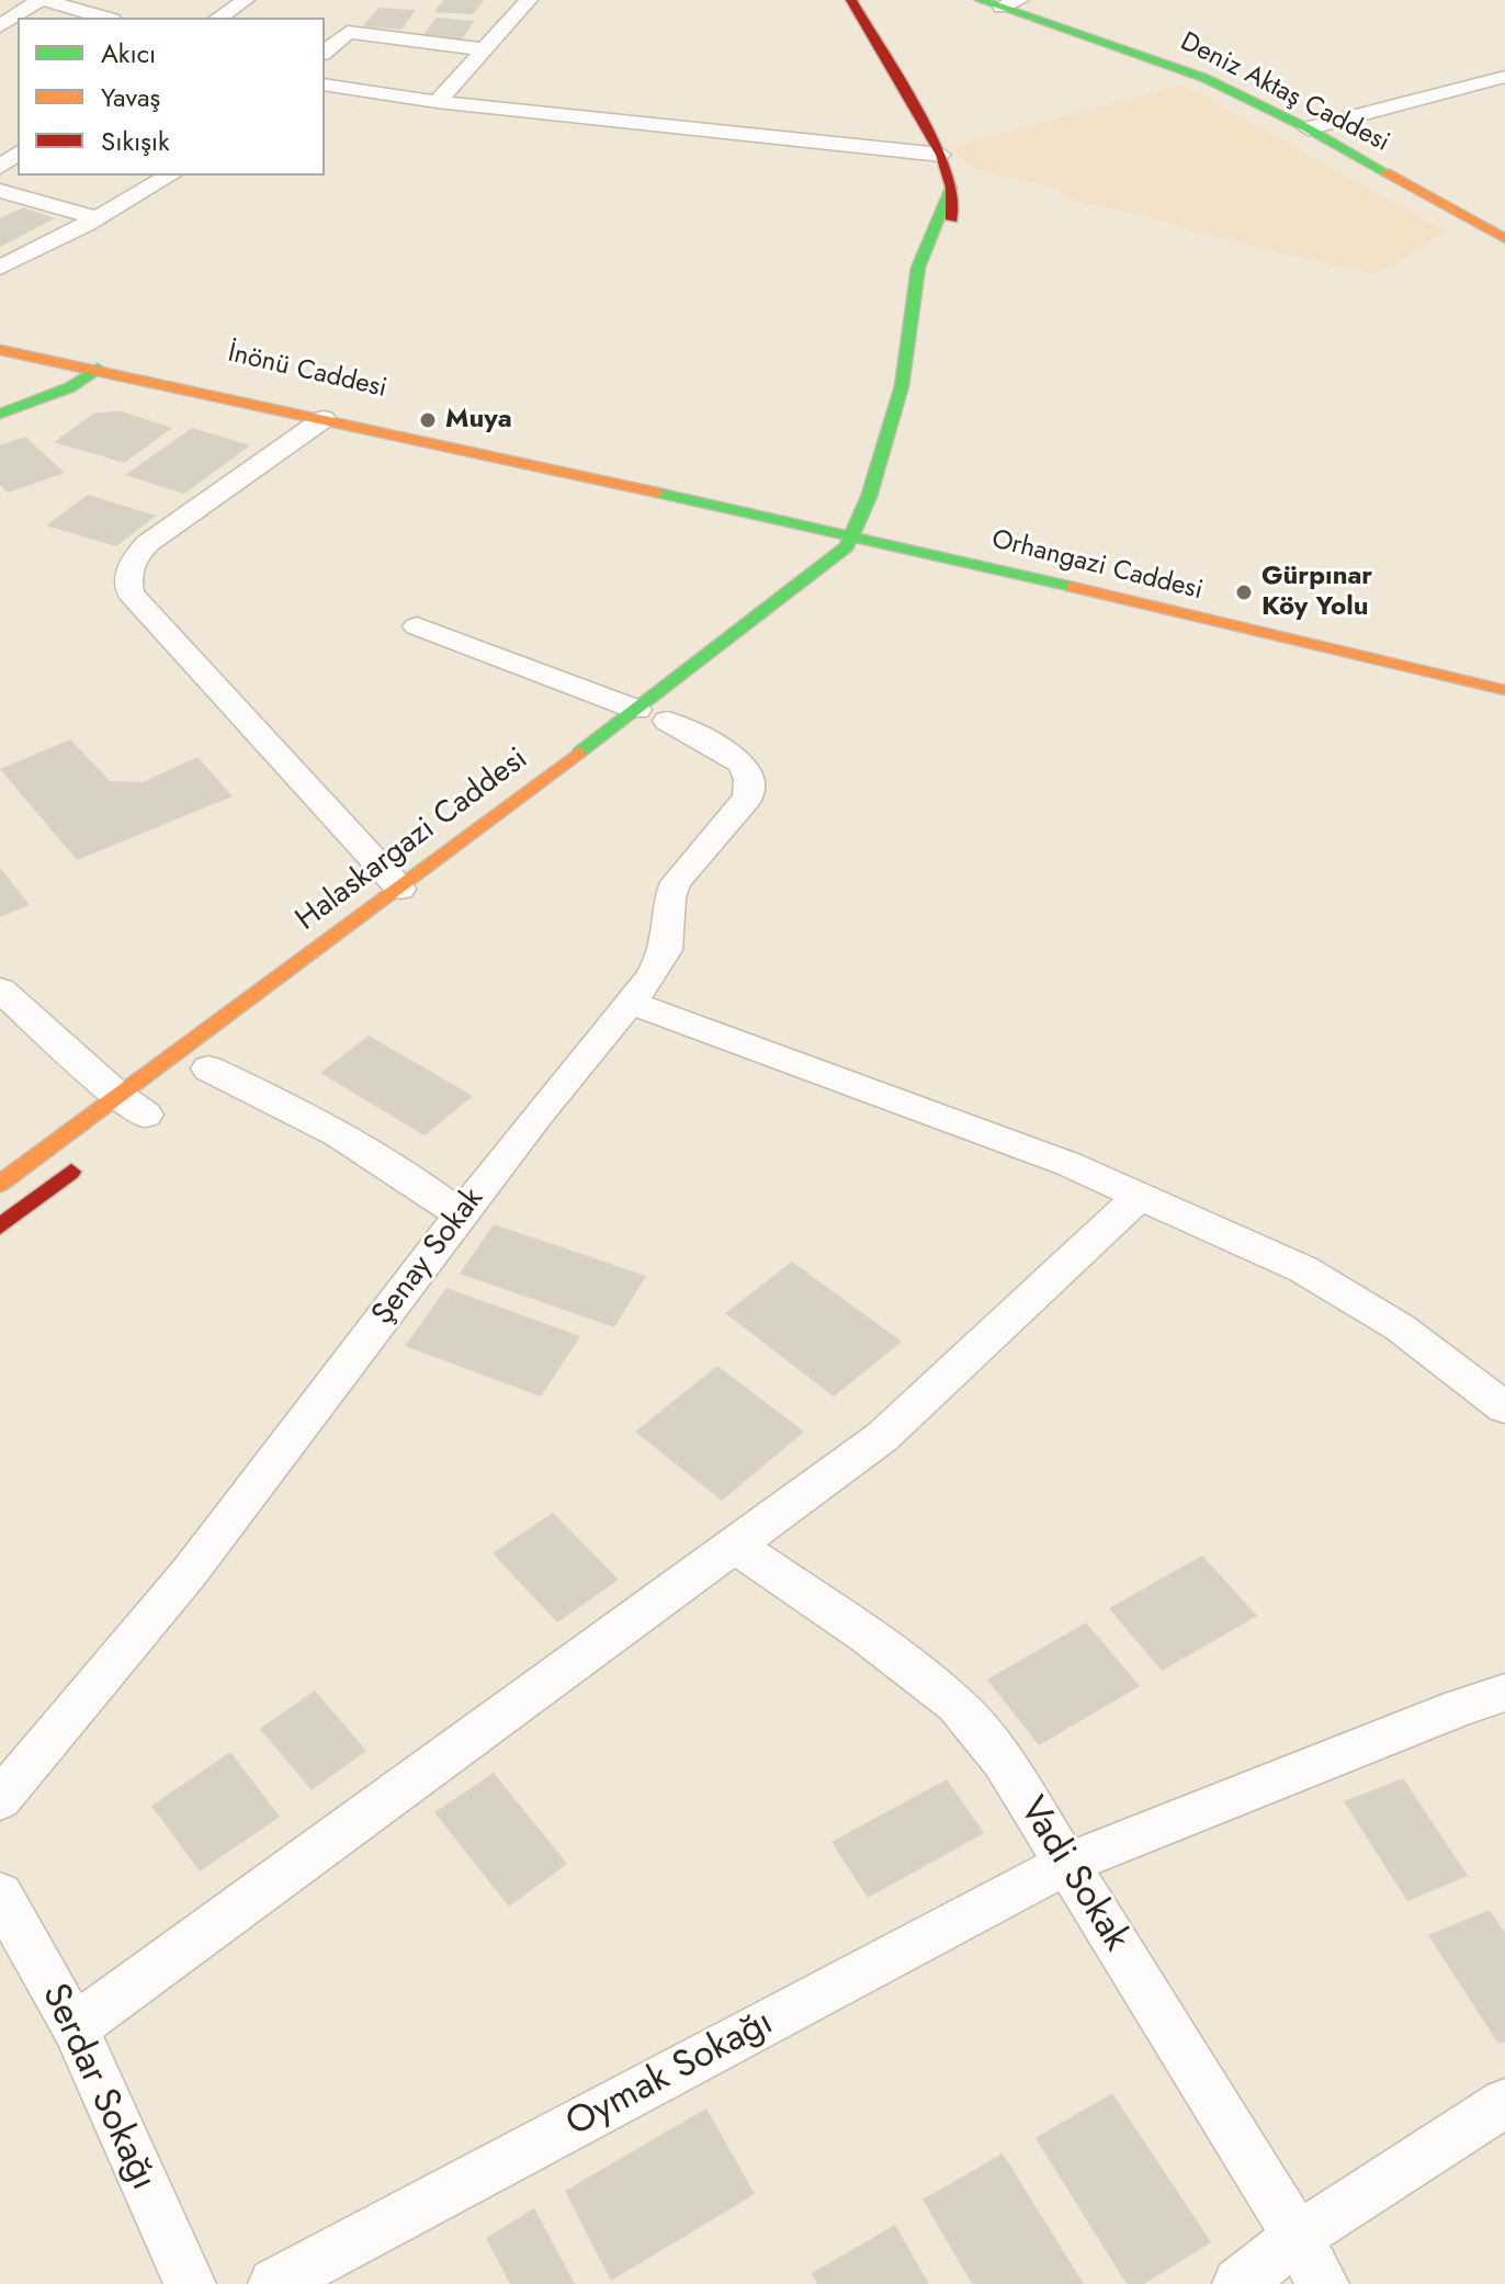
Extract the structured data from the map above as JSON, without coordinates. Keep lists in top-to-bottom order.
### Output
{
  "streets": {
    "main road": [
      "Deniz Aktaş Caddesi",
      "İnönü Caddesi",
      "Orhangazi Caddesi",
      "Halaskargazi Caddesi"
    ],
    "street": [
      "Şenay Sokak",
      "Vadi Sokak",
      "Oymak Sokağı",
      "Serdar Sokağı"
    ]
  },
  "crossings": [
    ["İnönü Caddesi", "Orhangazi Caddesi"],
    ["Orhangazi Caddesi", "Halaskargazi Caddesi"],
    ["Halaskargazi Caddesi", "Şenay Sokak"],
    ["Vadi Sokak", "Oymak Sokağı"]
  ],
  "places": ["Muya", "Gürpınar Köy Yolu"],
  "legend": ["Akıcı", "Yavaş", "Sıkışık"]
}
